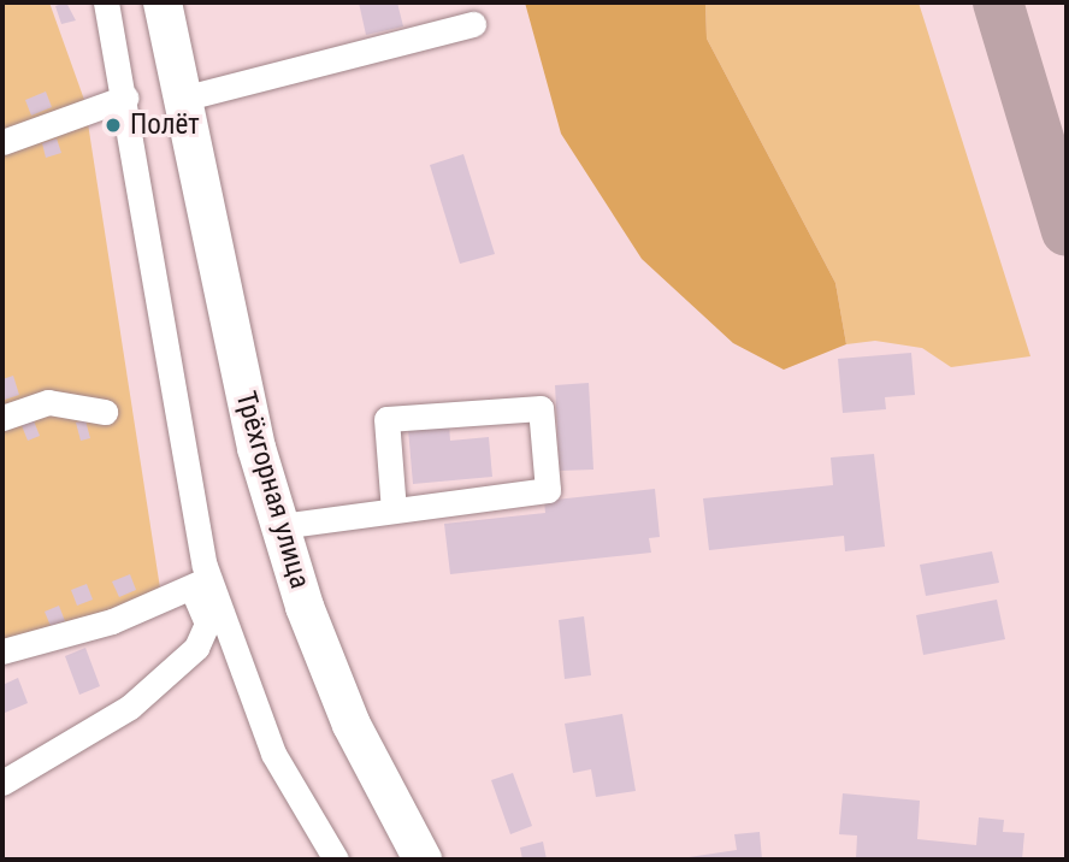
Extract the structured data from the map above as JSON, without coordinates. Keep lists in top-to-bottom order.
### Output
{
  "streets": {
    "highway": ["Трёхгорная улица"]
  },
  "places": ["Полёт"]
}
